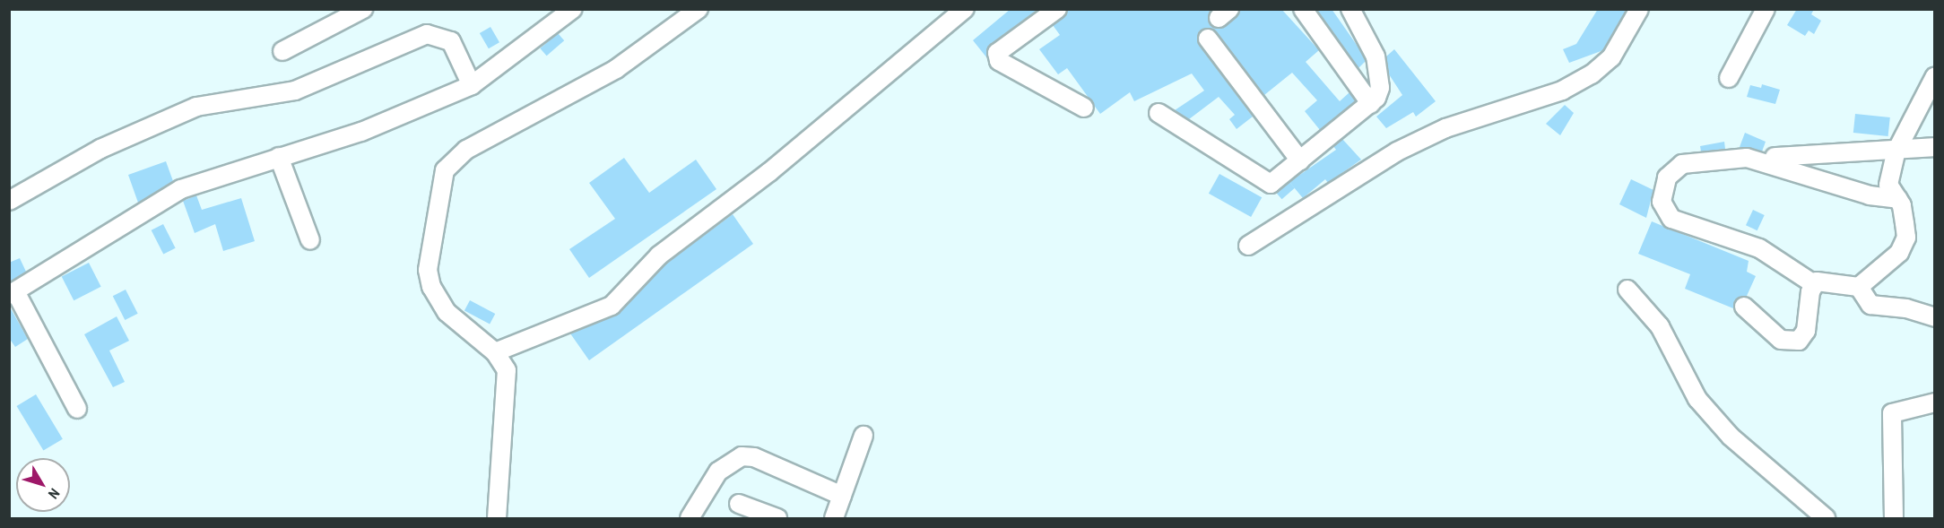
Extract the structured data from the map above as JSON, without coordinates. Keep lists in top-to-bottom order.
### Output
{
  "north": "bottom right"
}
